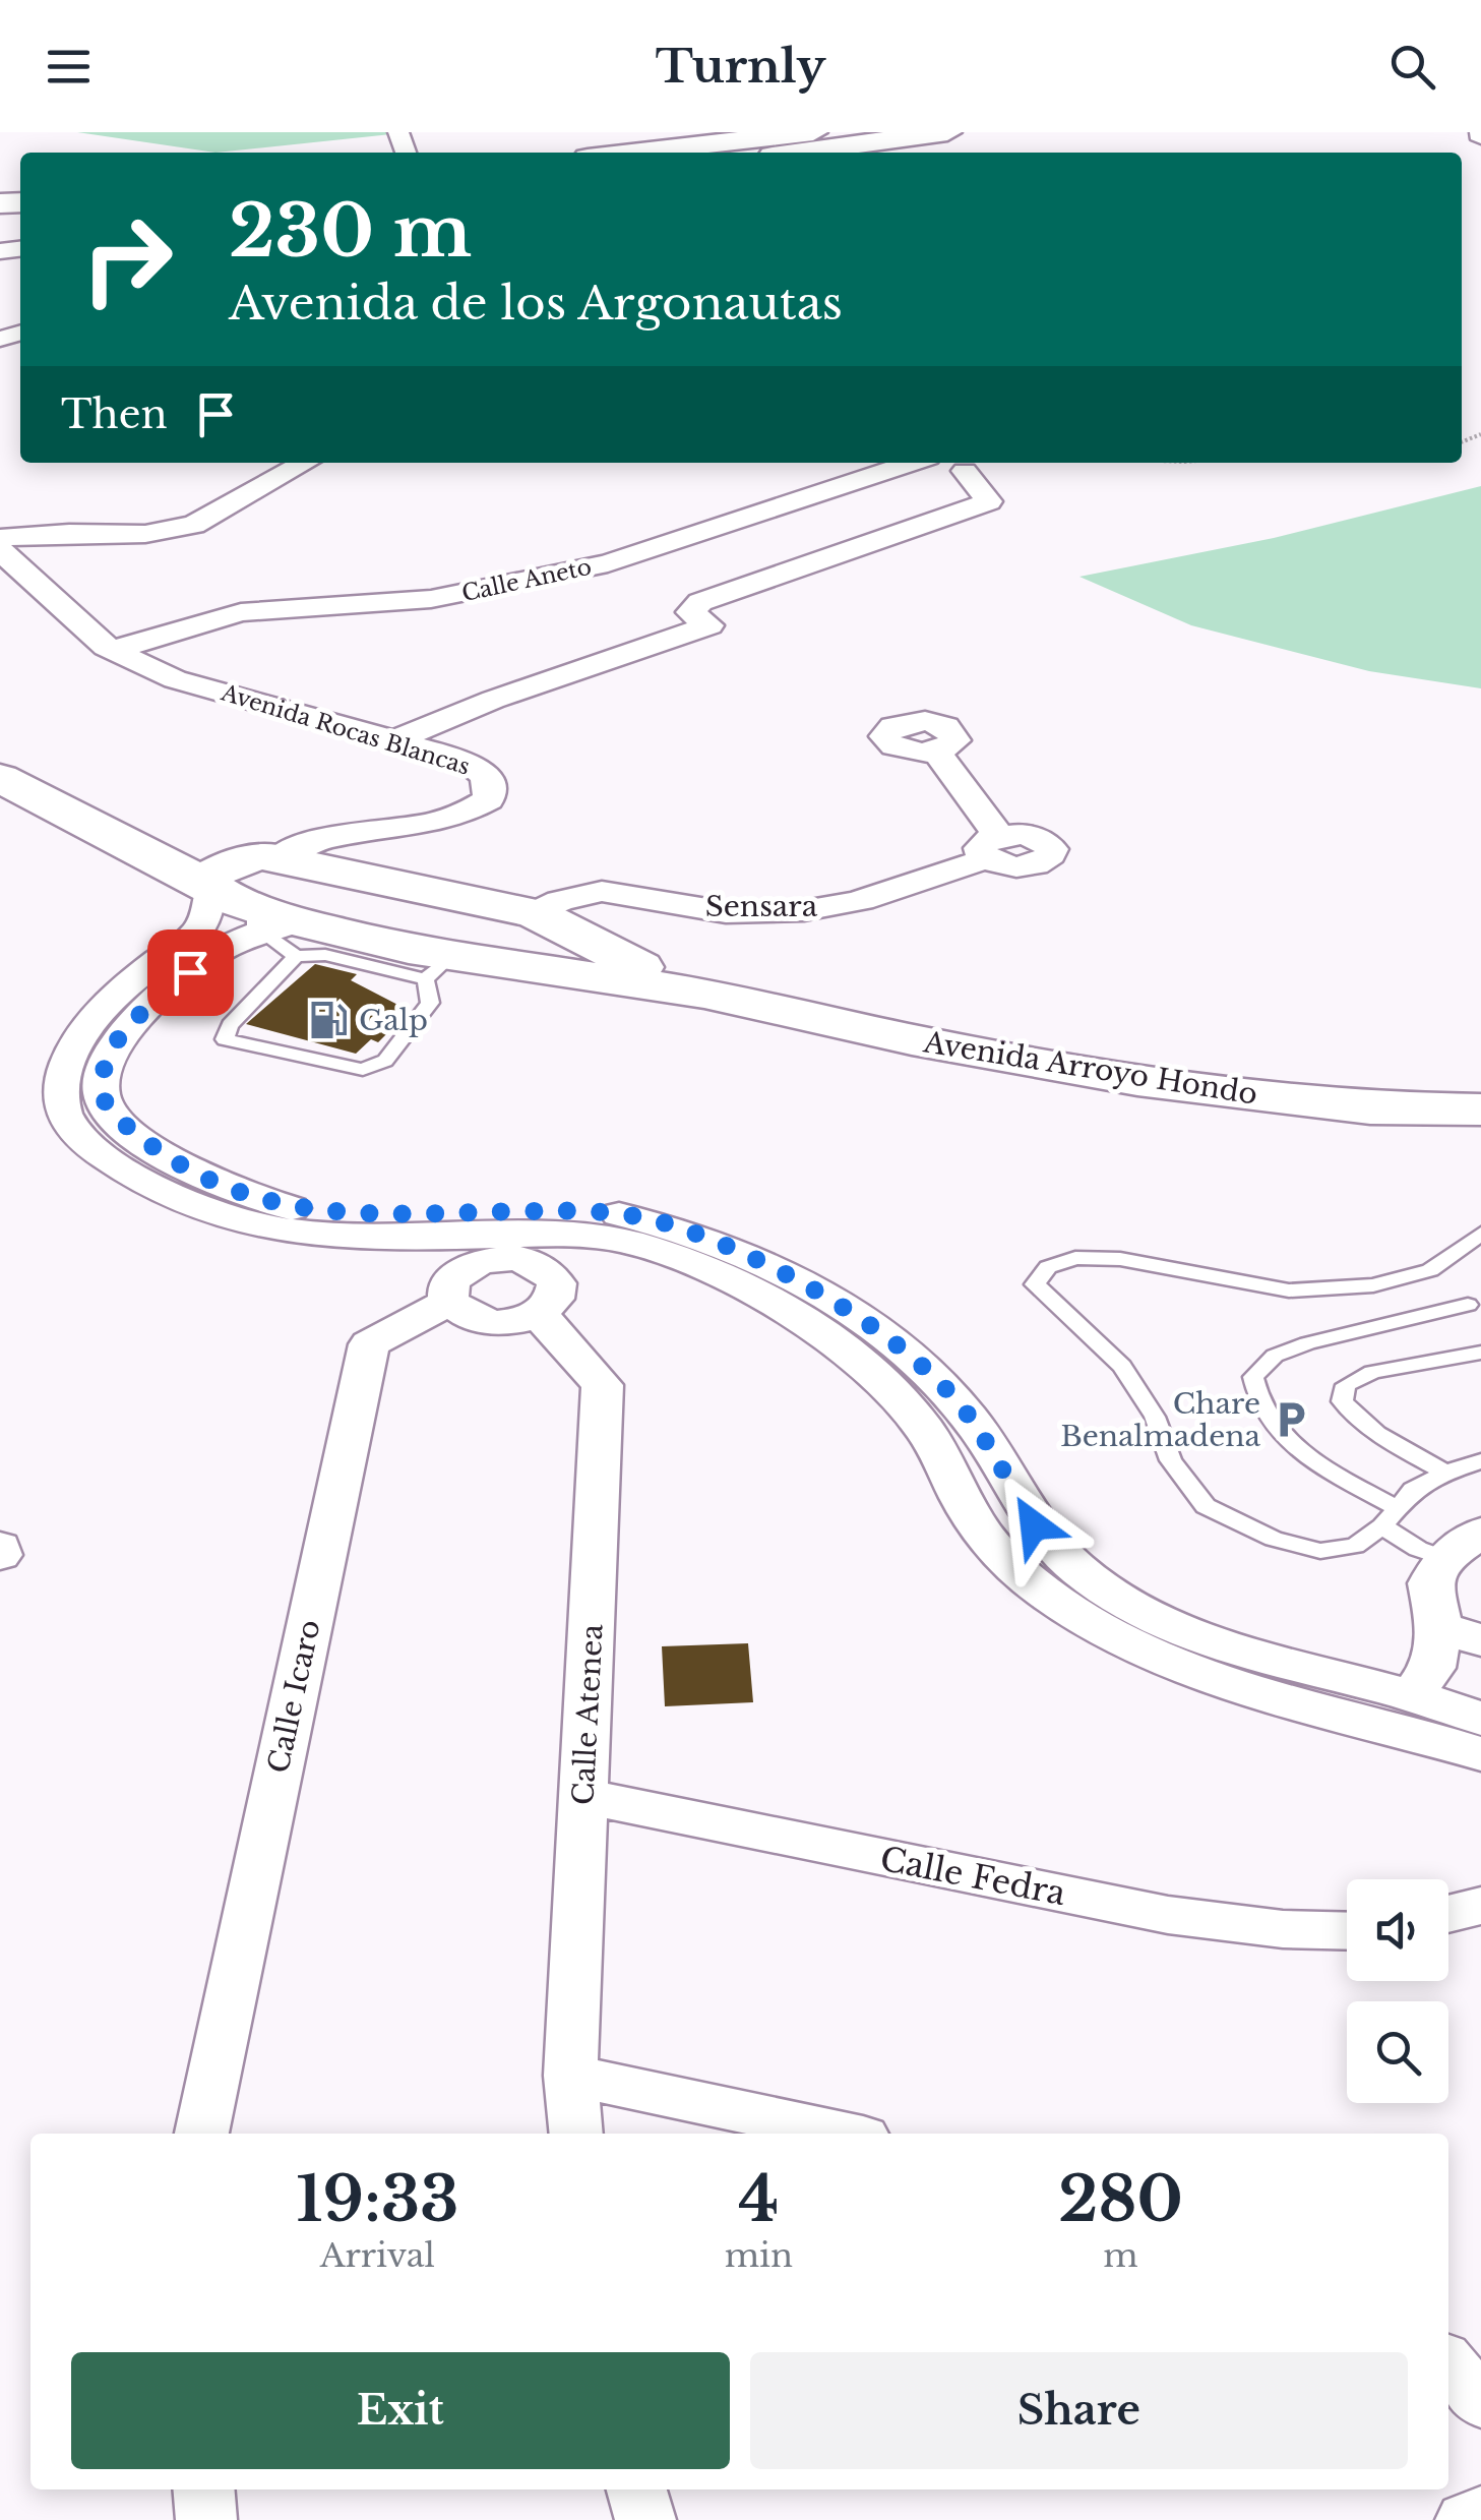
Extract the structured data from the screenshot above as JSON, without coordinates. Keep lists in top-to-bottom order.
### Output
{
  "streets": {
    "main road": ["Avenida Arroyo Hondo"],
    "street": [
      "Calle Aneto",
      "Avenida Rocas Blancas",
      "Sensara",
      "Calle Icaro",
      "Calle Atenea",
      "Calle Fedra"
    ]
  },
  "crossings": [
    ["Calle Aneto", "Avenida Rocas Blancas"],
    ["Avenida Rocas Blancas", "Avenida Arroyo Hondo"],
    ["Sensara", "Avenida Arroyo Hondo"],
    ["Calle Atenea", "Calle Fedra"]
  ],
  "places": {
    "fuel station": ["Galp"],
    "parking": ["Chare Benalmadena"]
  },
  "page": {
    "header": "Turnly",
    "turn": ["230 m", "Avenida de los Argonautas"],
    "then": "Then",
    "eta": [
      "19:33",
      "Arrival",
      "4",
      "min",
      "280",
      "m"
    ],
    "buttons": ["Exit", "Share"]
  }
}
